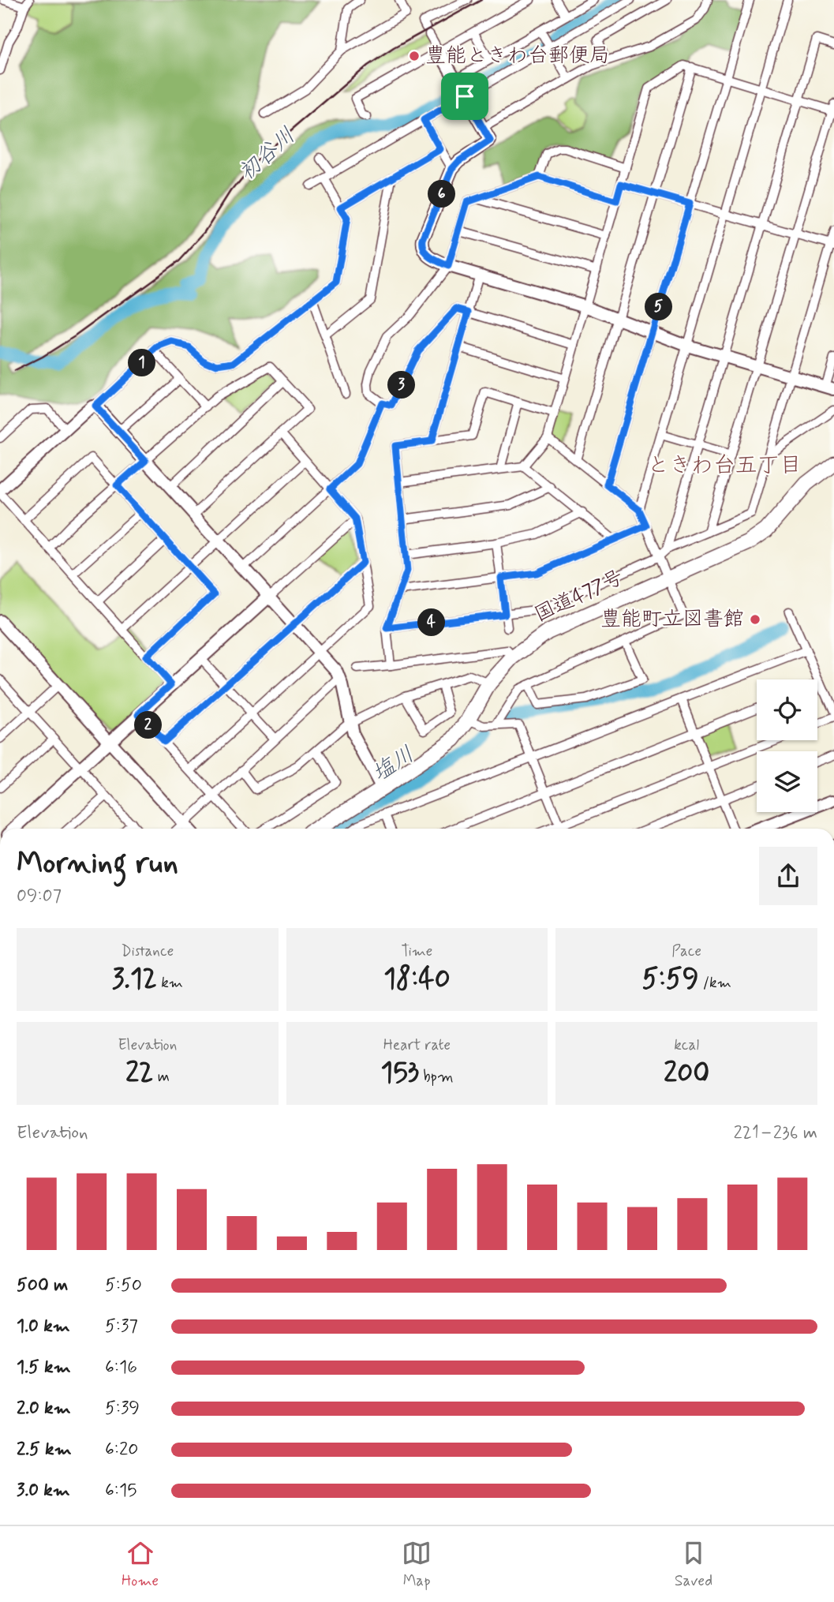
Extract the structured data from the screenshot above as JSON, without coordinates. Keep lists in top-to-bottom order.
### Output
{
  "streets": {
    "highway": ["国道477号"]
  },
  "districts": ["ときわ台五丁目"],
  "water": ["初谷川", "塩川"],
  "places": ["豊能ときわ台郵便局", "豊能町立図書館"],
  "page": {
    "pins": [
      "6",
      "5",
      "1",
      "3",
      "4",
      "2"
    ],
    "heading": ["Morning run", "09:07"],
    "stats": [
      ["Distance", "3.12 km"],
      ["Time", "18:40"],
      ["Pace", "5:59 /km"],
      ["Elevation", "22 m"],
      ["Heart rate", "153 bpm"],
      ["kcal", "200"]
    ],
    "chart": ["Elevation", "221–236 m"],
    "list": [
      {
        "name": "500 m",
        "note": "5:50"
      },
      {
        "name": "1.0 km",
        "note": "5:37"
      },
      {
        "name": "1.5 km",
        "note": "6:16"
      },
      {
        "name": "2.0 km",
        "note": "5:39"
      },
      {
        "name": "2.5 km",
        "note": "6:20"
      },
      {
        "name": "3.0 km",
        "note": "6:15"
      }
    ],
    "tabs": ["Home", "Map", "Saved"]
  }
}
